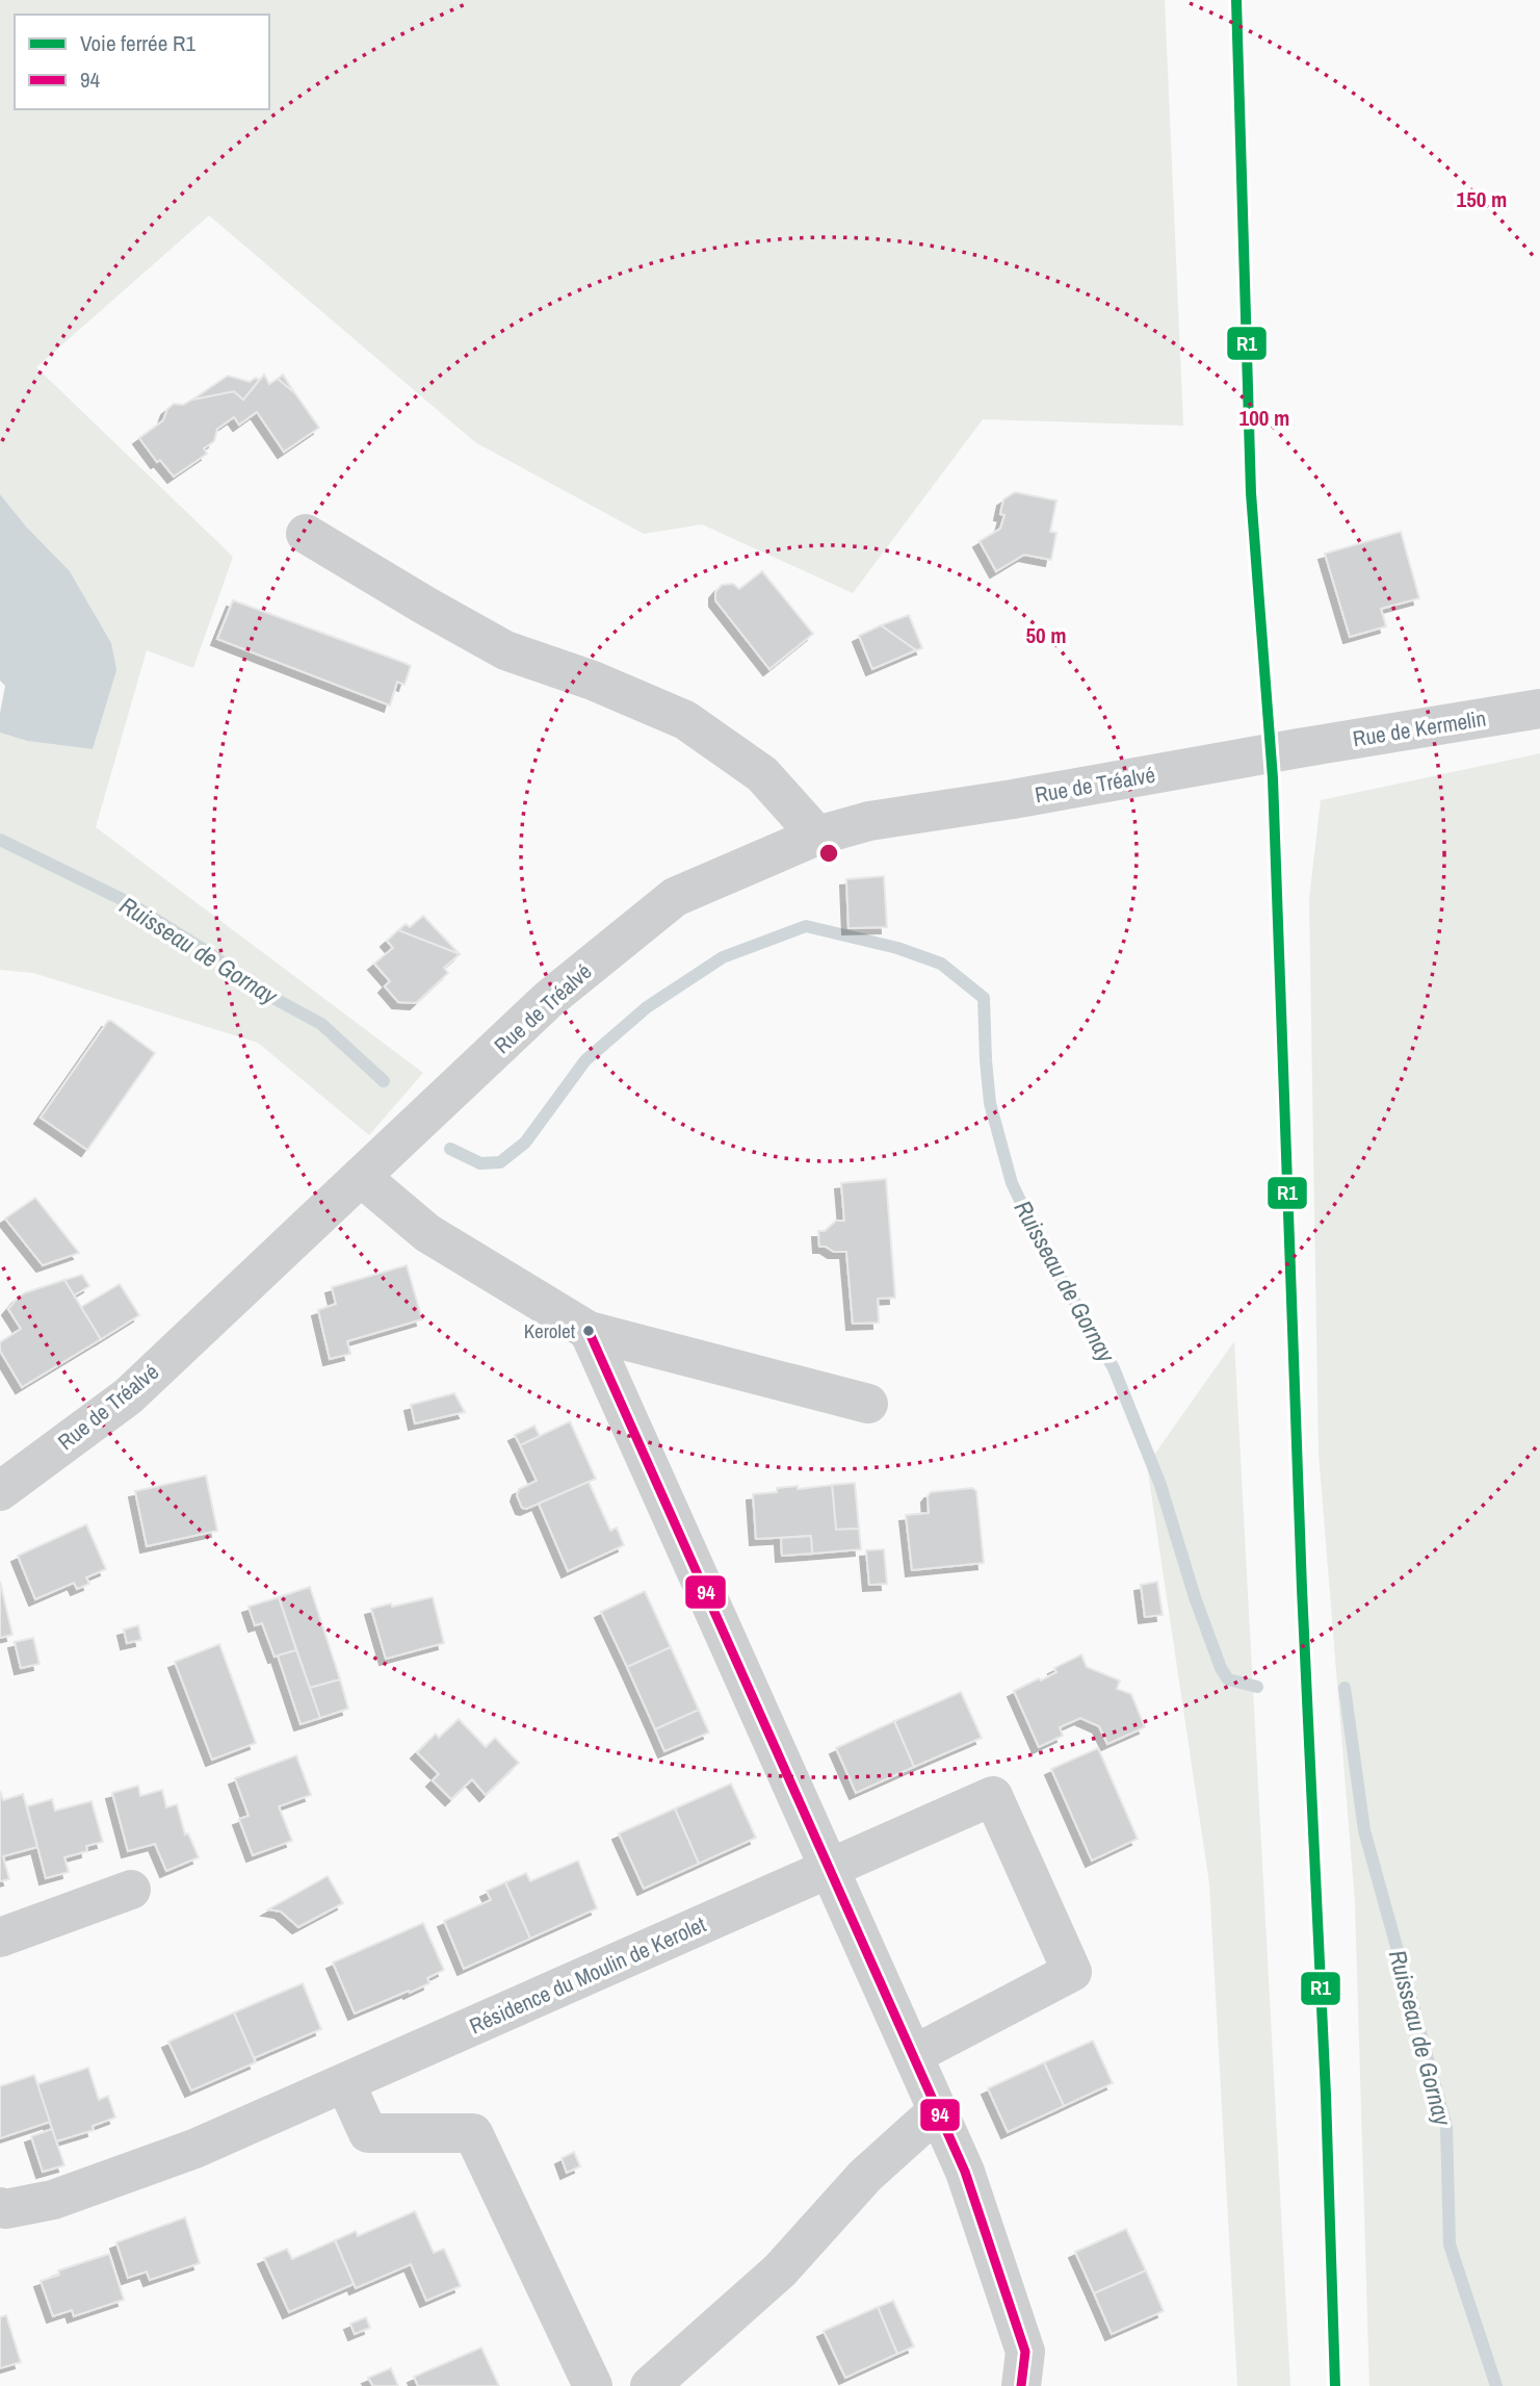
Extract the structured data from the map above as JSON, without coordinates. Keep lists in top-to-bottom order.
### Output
{
  "streets": {
    "street": ["Rue de Kermelin", "Rue de Tréalvé", "Résidence du Moulin de Kerolet"]
  },
  "crossings": [
    ["Rue de Kermelin", "Rue de Tréalvé"]
  ],
  "water": ["Ruisseau de Gornay"],
  "places": ["Kerolet"],
  "lines": ["rail line R1", "transit line 94"],
  "legend": ["Voie ferrée R1", "94"],
  "rings": ["150 m", "100 m", "50 m"]
}
